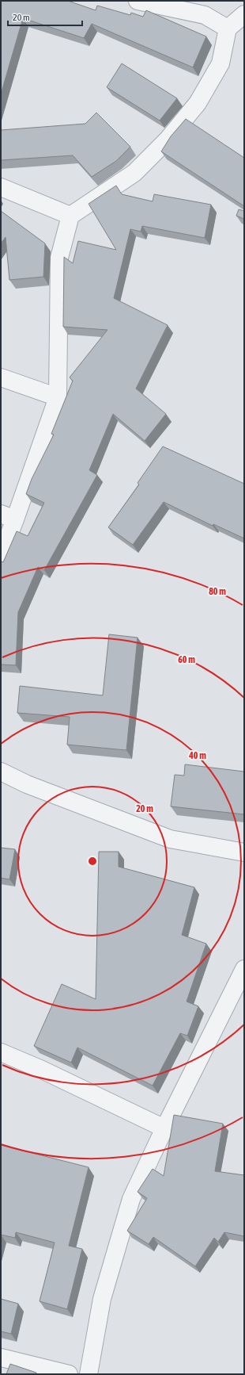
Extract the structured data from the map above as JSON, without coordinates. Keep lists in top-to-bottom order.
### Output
{
  "scale_bar": "20 m",
  "rings": [
    "80 m",
    "60 m",
    "40 m",
    "20 m"
  ]
}
